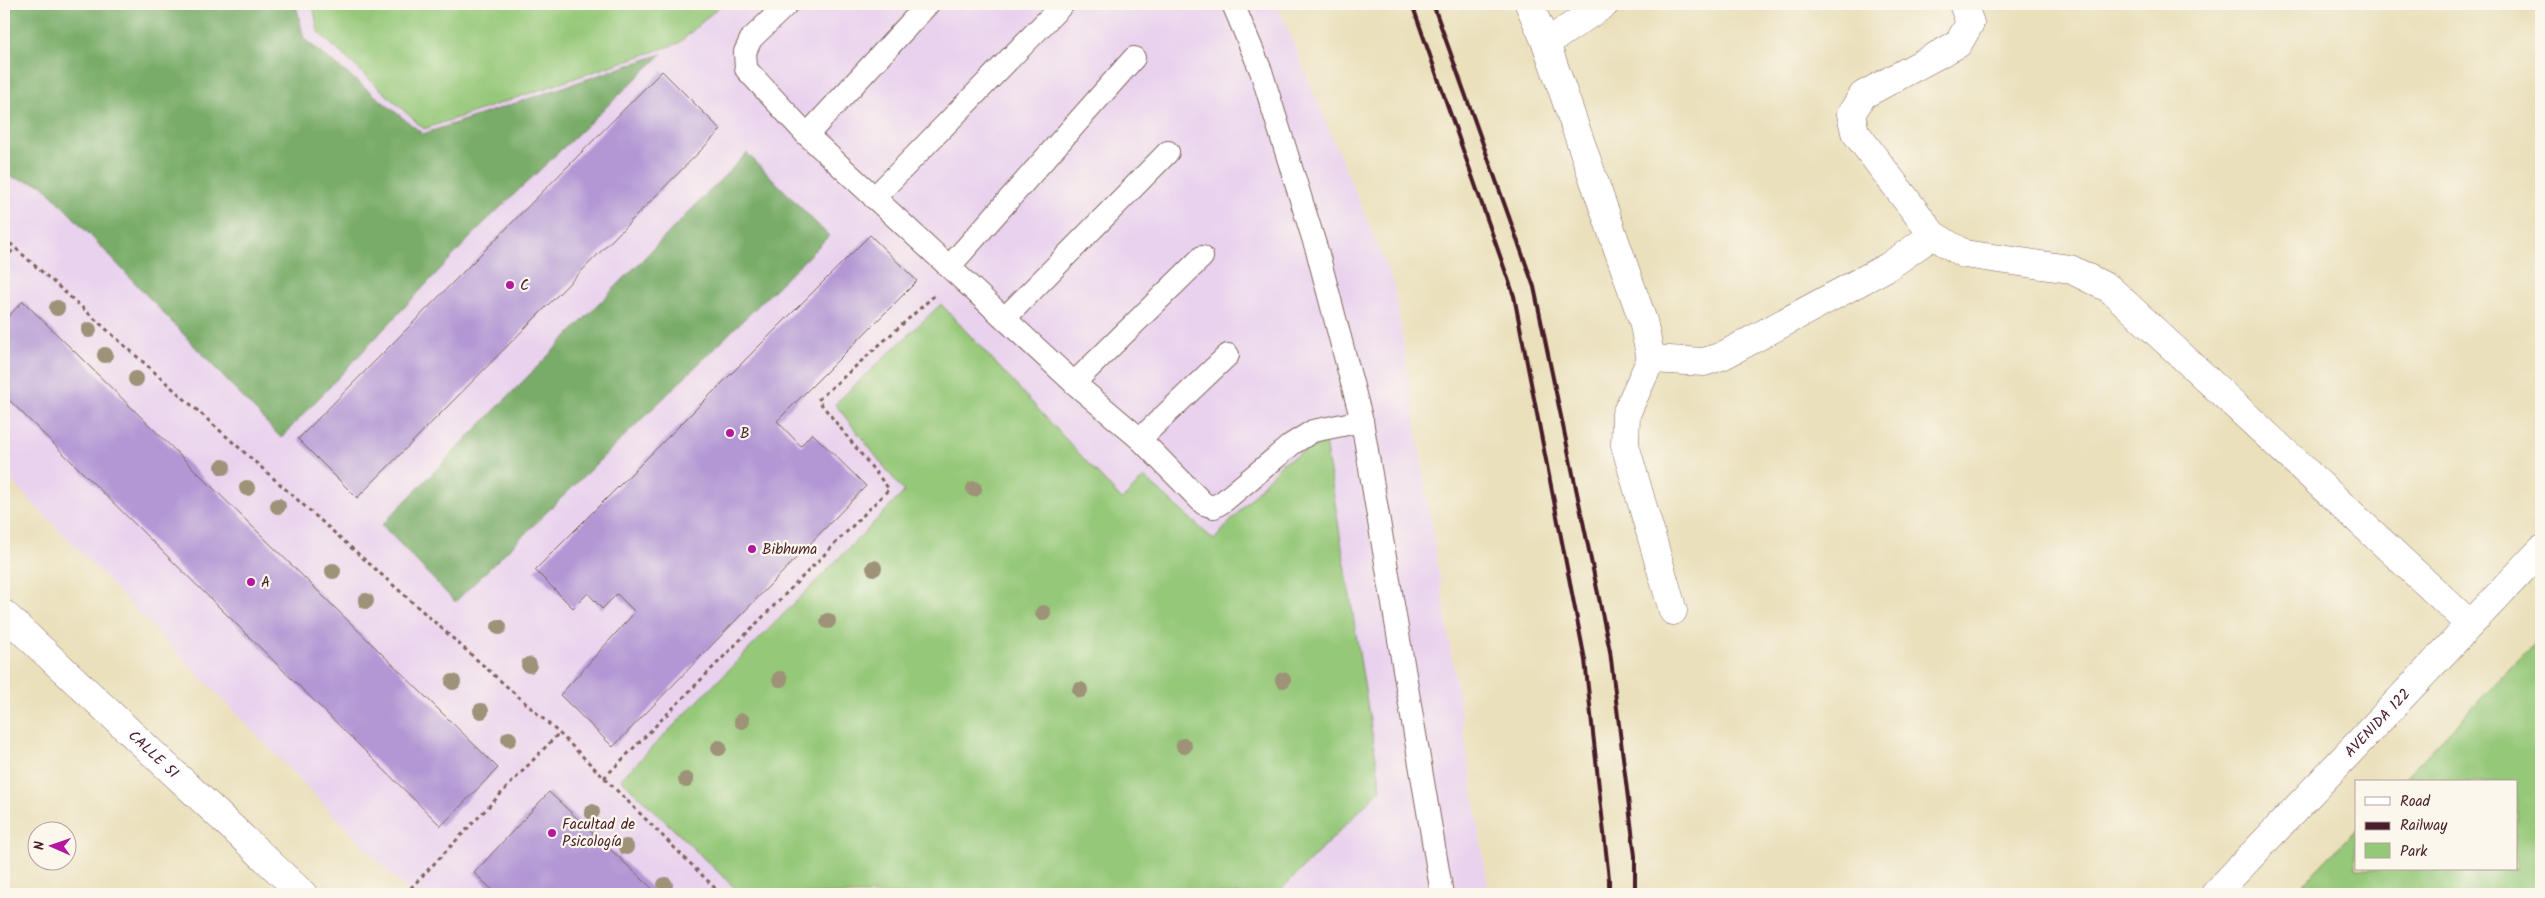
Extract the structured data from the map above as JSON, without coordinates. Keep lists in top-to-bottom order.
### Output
{
  "streets": {
    "main road": ["AVENIDA 122", "CALLE 51"]
  },
  "places": [
    "C",
    "B",
    "Bibhuma",
    "A",
    "Facultad de Psicología"
  ],
  "legend": ["Road", "Railway", "Park"],
  "north": "left"
}
